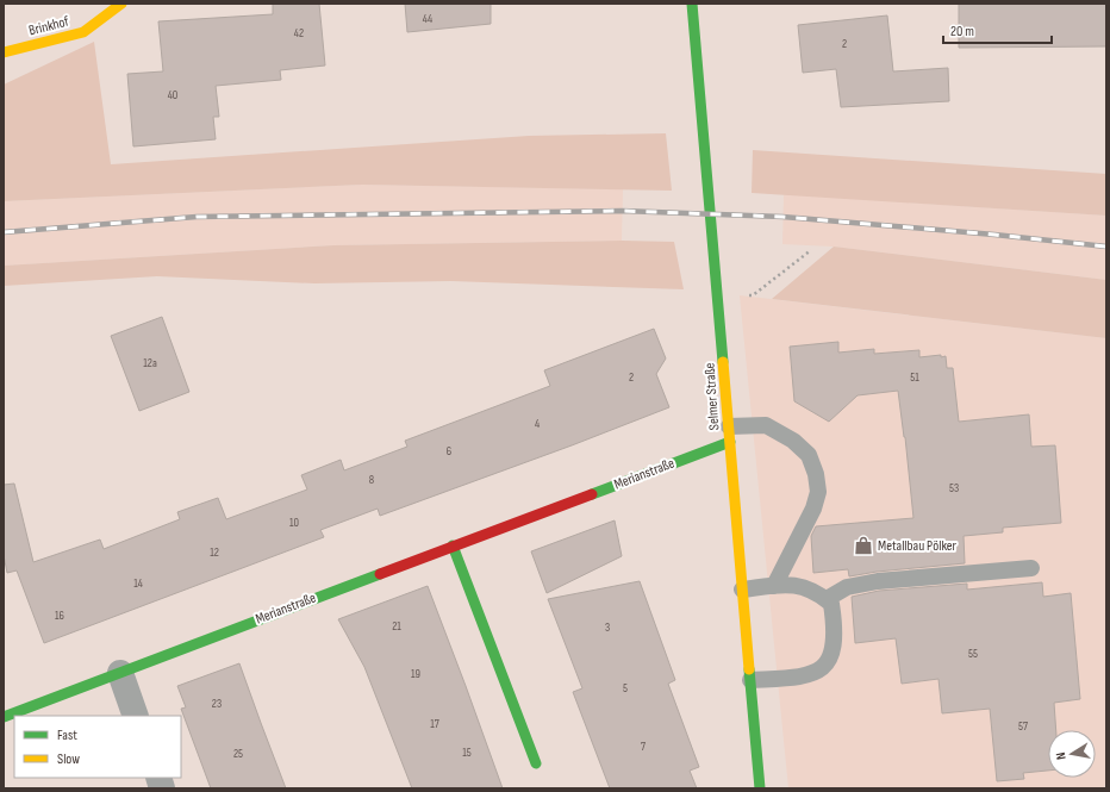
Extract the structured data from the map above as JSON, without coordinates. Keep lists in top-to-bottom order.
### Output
{
  "streets": {
    "street": ["Brinkhof", "Selmer Straße", "Merianstraße"]
  },
  "crossings": [
    ["Selmer Straße", "Merianstraße"]
  ],
  "places": {
    "shop": ["Metallbau Pölker"]
  },
  "house_numbers": [
    "44",
    "42",
    "2",
    "40",
    "12a",
    "2",
    "51",
    "4",
    "6",
    "8",
    "53",
    "10",
    "12",
    "14",
    "16",
    "21",
    "3",
    "55",
    "19",
    "5",
    "23",
    "17",
    "57",
    "7",
    "15",
    "25"
  ],
  "legend": ["Fast", "Slow"],
  "scale_bar": "20 m",
  "north": "left"
}
